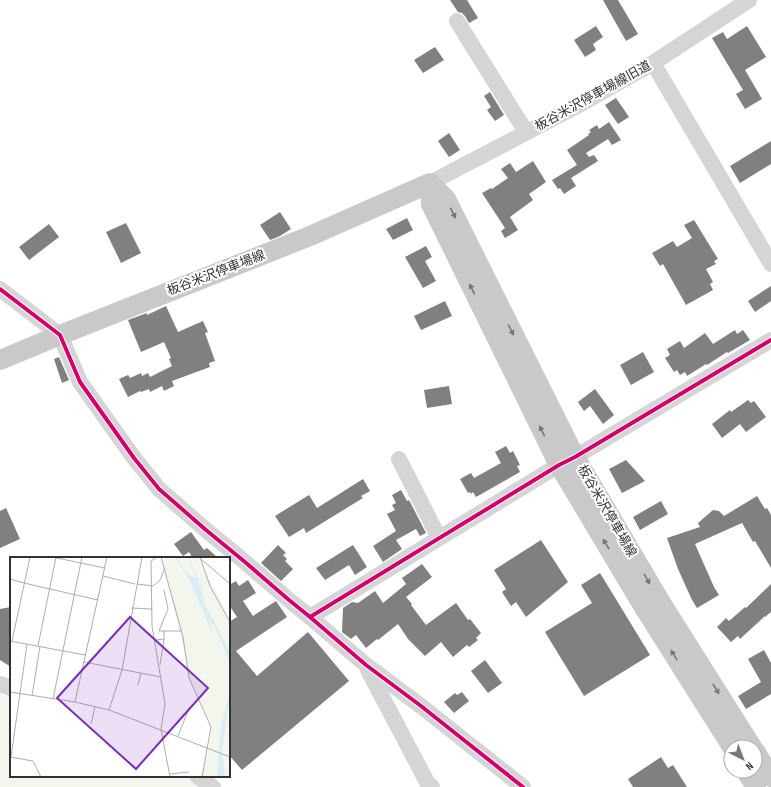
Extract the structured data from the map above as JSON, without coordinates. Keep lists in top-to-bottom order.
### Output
{
  "streets": {
    "main road": ["板谷米沢停車場線"],
    "street": ["板谷米沢停車場線旧道"]
  },
  "crossings": [
    ["板谷米沢停車場線旧道", "板谷米沢停車場線"]
  ],
  "north": "bottom right"
}
